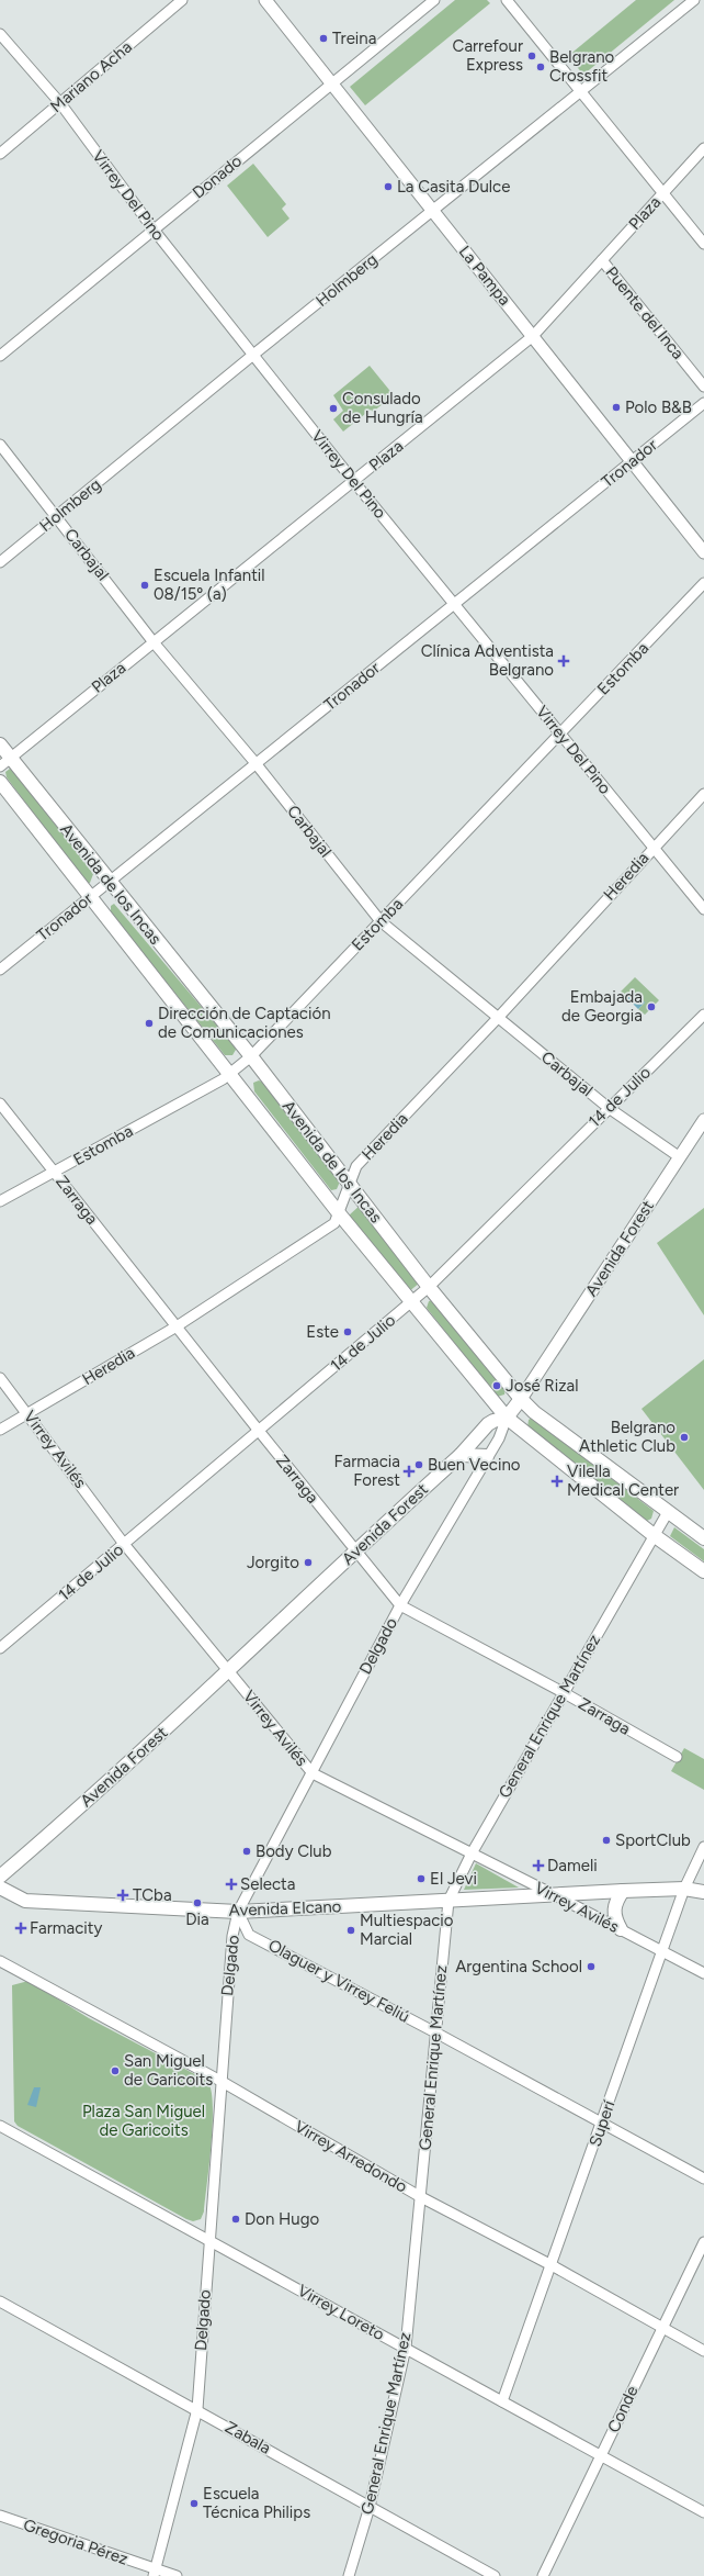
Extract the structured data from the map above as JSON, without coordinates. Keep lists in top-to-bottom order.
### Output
{
  "streets": {
    "main road": ["Avenida de los Incas", "Avenida Forest", "Avenida Elcano"],
    "street": [
      "Mariano Acha",
      "Donado",
      "Virrey Del Pino",
      "Plaza",
      "La Pampa",
      "Holmberg",
      "Puente del Inca",
      "Tronador",
      "Carbajal",
      "Estomba",
      "Heredia",
      "14 de Julio",
      "Zarraga",
      "Virrey Avilés",
      "Delgado",
      "General Enrique Martínez",
      "Olaguer y Virrey Feliú",
      "Superí",
      "Virrey Arredondo",
      "Virrey Loreto",
      "Conde",
      "Zabala",
      "Gregoria Pérez"
    ]
  },
  "crossings": [
    ["Mariano Acha", "Virrey Del Pino"],
    ["Donado", "Virrey Del Pino"],
    ["Donado", "La Pampa"],
    ["Virrey Del Pino", "Plaza"],
    ["Virrey Del Pino", "Holmberg"],
    ["Virrey Del Pino", "Tronador"],
    ["Virrey Del Pino", "Estomba"],
    ["Virrey Del Pino", "Heredia"],
    ["Plaza", "La Pampa"],
    ["Plaza", "Puente del Inca"],
    ["Plaza", "Carbajal"],
    ["Plaza", "Avenida de los Incas"],
    ["La Pampa", "Holmberg"],
    ["La Pampa", "Tronador"],
    ["Holmberg", "Carbajal"],
    ["Tronador", "Carbajal"],
    ["Tronador", "Avenida de los Incas"],
    ["Carbajal", "Estomba"],
    ["Carbajal", "Heredia"],
    ["Carbajal", "14 de Julio"],
    ["Carbajal", "Avenida Forest"],
    ["Estomba", "Avenida de los Incas"],
    ["Estomba", "Zarraga"],
    ["Heredia", "Avenida de los Incas"],
    ["Heredia", "Zarraga"],
    ["Heredia", "Virrey Avilés"],
    ["Avenida de los Incas", "14 de Julio"],
    ["Avenida de los Incas", "Avenida Forest"],
    ["Avenida de los Incas", "Delgado"],
    ["Avenida de los Incas", "General Enrique Martínez"],
    ["14 de Julio", "Zarraga"],
    ["14 de Julio", "Virrey Avilés"],
    ["Zarraga", "Avenida Forest"],
    ["Zarraga", "Delgado"],
    ["Zarraga", "General Enrique Martínez"],
    ["Avenida Forest", "Virrey Avilés"],
    ["Avenida Forest", "Delgado"],
    ["Virrey Avilés", "Delgado"],
    ["Virrey Avilés", "General Enrique Martínez"],
    ["Virrey Avilés", "Avenida Elcano"],
    ["Virrey Avilés", "Superí"],
    ["Delgado", "Avenida Elcano"],
    ["Delgado", "Olaguer y Virrey Feliú"],
    ["Delgado", "Virrey Arredondo"],
    ["Delgado", "Virrey Loreto"],
    ["Delgado", "Zabala"],
    ["Delgado", "Gregoria Pérez"],
    ["General Enrique Martínez", "Avenida Elcano"],
    ["General Enrique Martínez", "Olaguer y Virrey Feliú"],
    ["General Enrique Martínez", "Virrey Arredondo"],
    ["General Enrique Martínez", "Virrey Loreto"],
    ["General Enrique Martínez", "Zabala"],
    ["Avenida Elcano", "Olaguer y Virrey Feliú"],
    ["Avenida Elcano", "Superí"],
    ["Olaguer y Virrey Feliú", "Superí"],
    ["Superí", "Virrey Arredondo"],
    ["Superí", "Virrey Loreto"],
    ["Virrey Arredondo", "Conde"],
    ["Virrey Loreto", "Conde"]
  ],
  "parks": ["Plaza San Miguel de Garicoits"],
  "places": {
    "other": [
      "Treina",
      "Carrefour Express",
      "Belgrano Crossfit",
      "La Casita Dulce",
      "Polo B&B",
      "Consulado de Hungría",
      "Escuela Infantil 08/15º (a)",
      "Embajada de Georgia",
      "Dirección de Captación de Comunicaciones",
      "Este",
      "José Rizal",
      "Belgrano Athletic Club",
      "Buen Vecino",
      "Jorgito",
      "SportClub",
      "Body Club",
      "El Jevi",
      "Dia",
      "Multiespacio Marcial",
      "Argentina School",
      "San Miguel de Garicoits",
      "Don Hugo",
      "Escuela Técnica Philips"
    ],
    "health": [
      "Clínica Adventista Belgrano",
      "Farmacia Forest",
      "Vilella Medical Center",
      "Dameli",
      "Selecta",
      "TCba",
      "Farmacity"
    ]
  }
}
